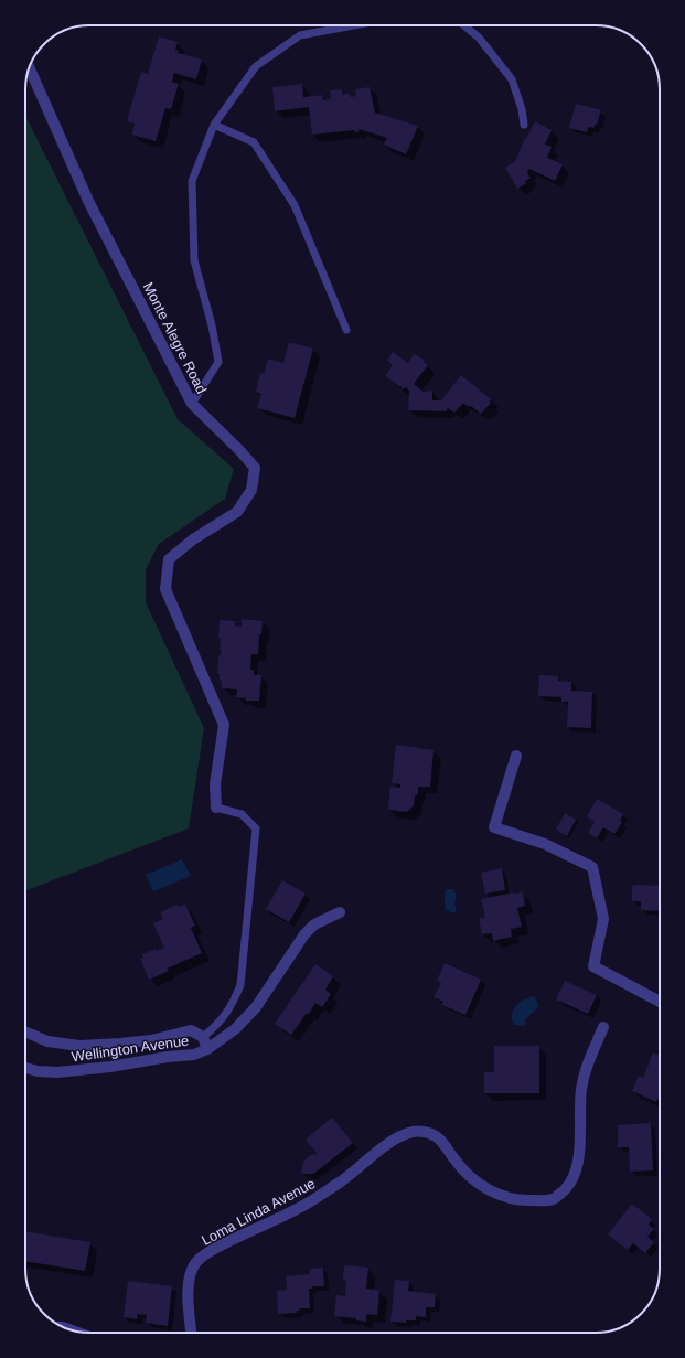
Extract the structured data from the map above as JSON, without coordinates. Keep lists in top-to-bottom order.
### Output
{
  "streets": {
    "street": ["Monte Alegre Road", "Wellington Avenue", "Loma Linda Avenue"]
  }
}
